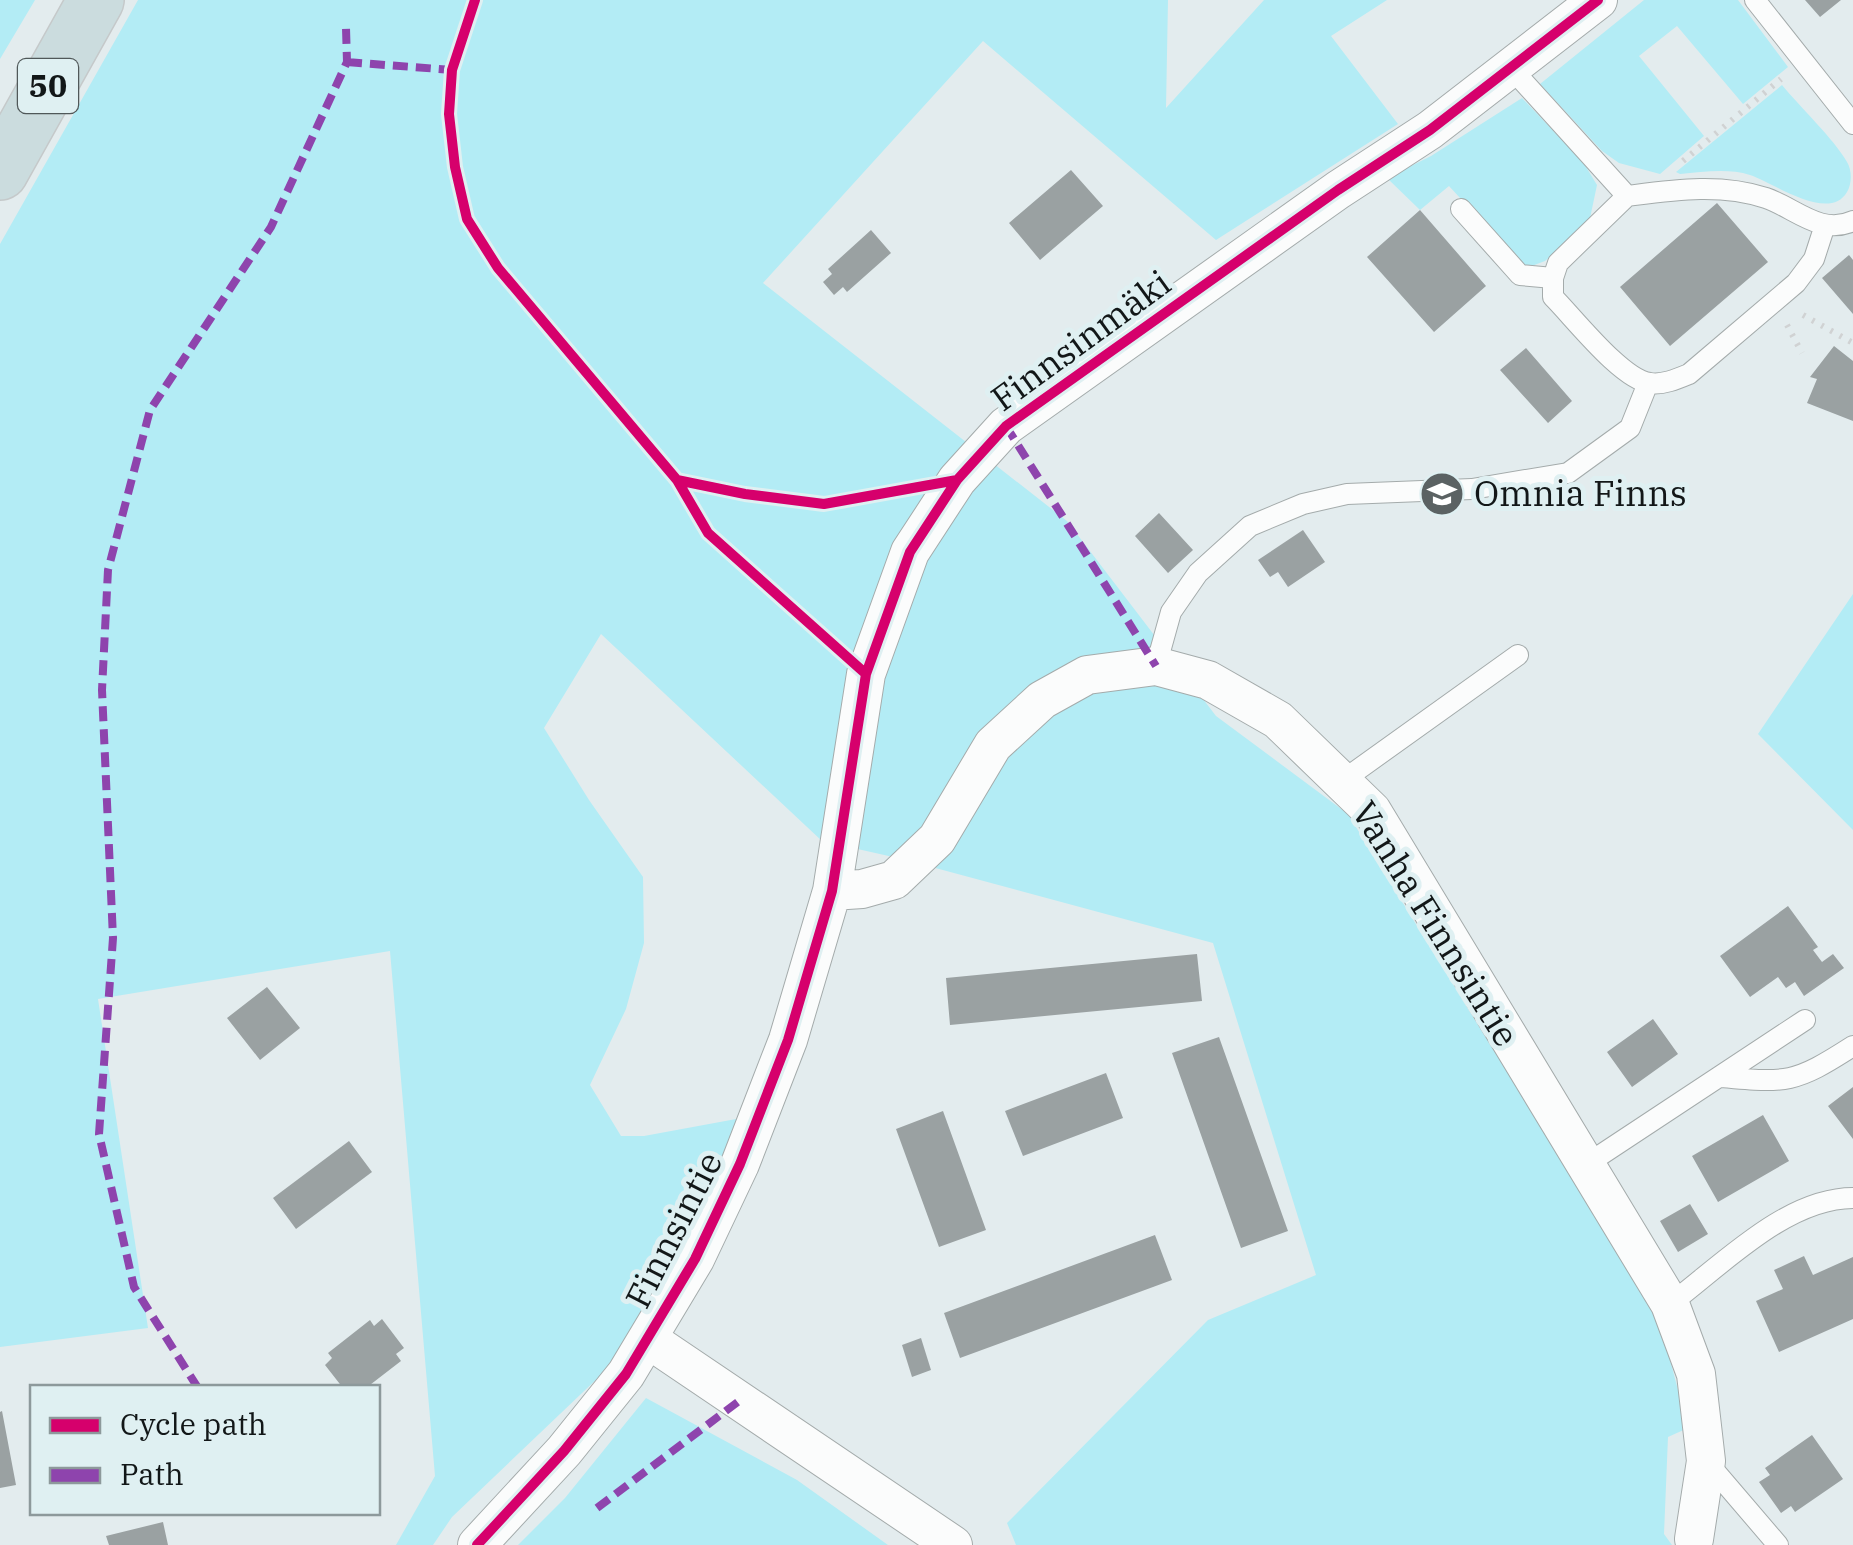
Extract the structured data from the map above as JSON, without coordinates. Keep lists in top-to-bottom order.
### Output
{
  "streets": {
    "highway": ["50"],
    "street": ["Finnsinmäki", "Vanha Finnsintie", "Finnsintie"]
  },
  "crossings": [
    ["Finnsinmäki", "Vanha Finnsintie"],
    ["Finnsinmäki", "Finnsintie"],
    ["Vanha Finnsintie", "Finnsintie"]
  ],
  "places": {
    "school or university": ["Omnia Finns"]
  },
  "legend": ["Cycle path", "Path"]
}
